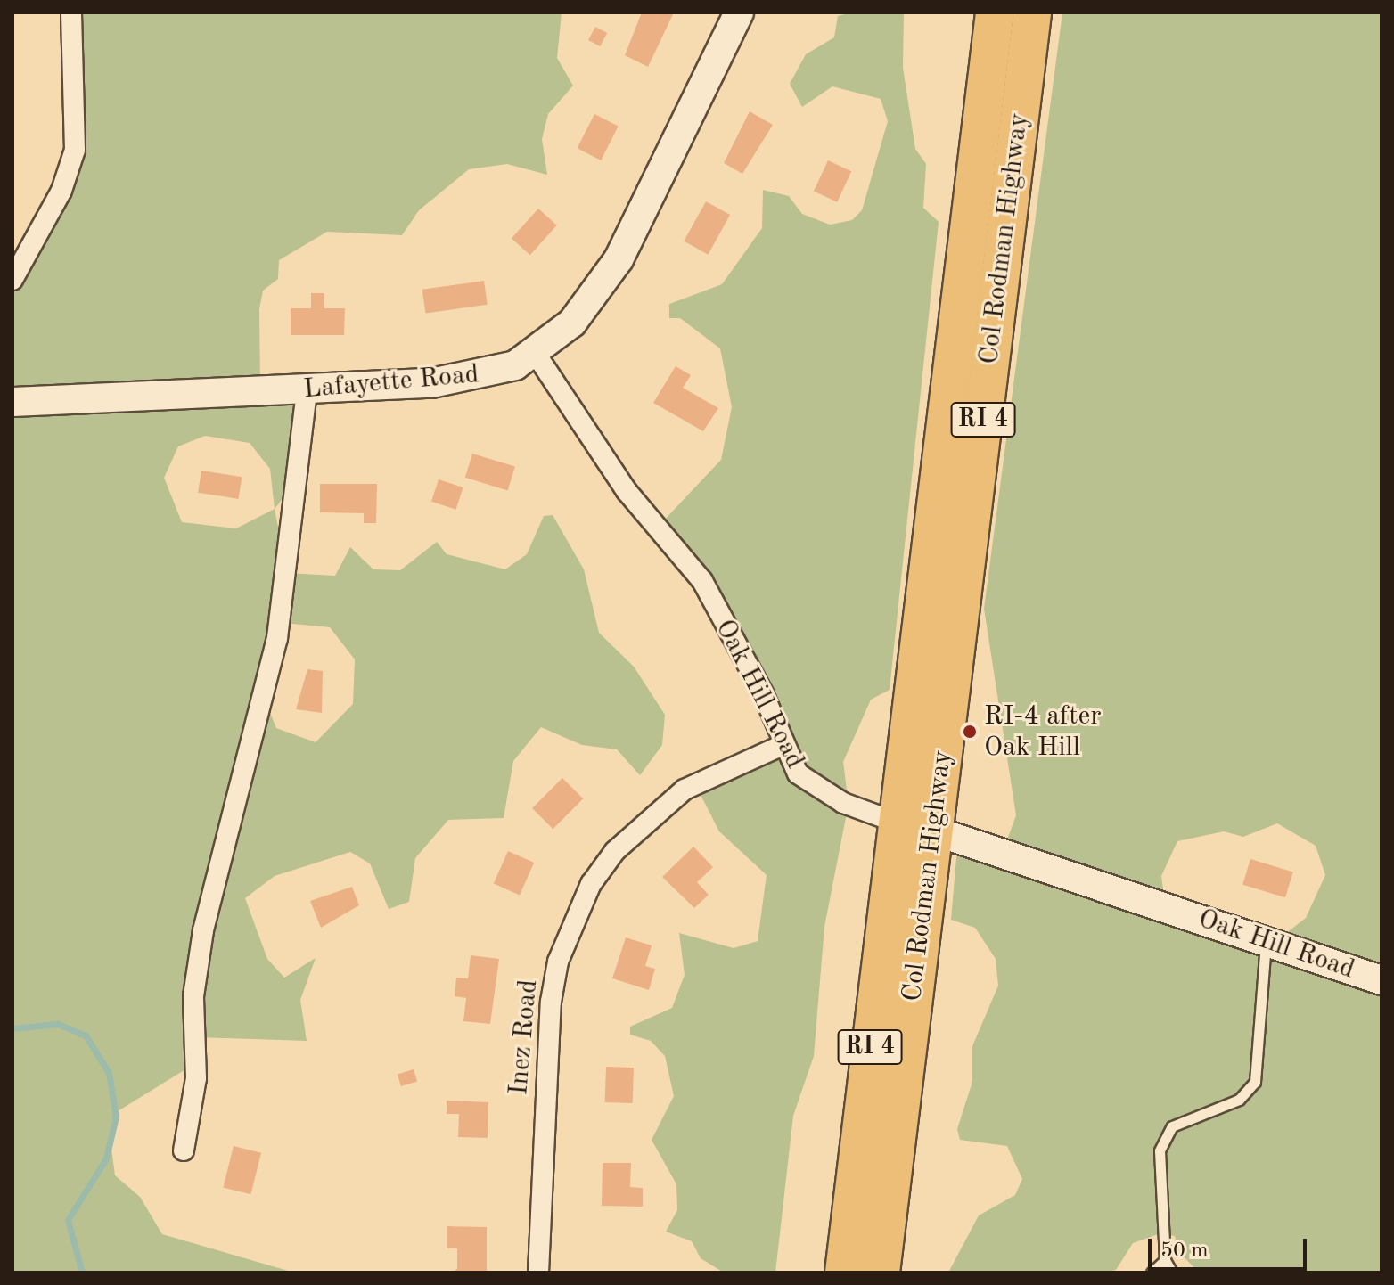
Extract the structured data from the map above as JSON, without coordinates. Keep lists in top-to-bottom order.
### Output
{
  "streets": {
    "highway": ["Col Rodman Highway", "RI 4"],
    "street": ["Lafayette Road", "Oak Hill Road", "Inez Road"]
  },
  "crossings": [
    ["Col Rodman Highway", "Oak Hill Road"],
    ["Lafayette Road", "Oak Hill Road"],
    ["Oak Hill Road", "Inez Road"]
  ],
  "places": ["RI-4 after Oak Hill"],
  "scale_bar": "50 m"
}
